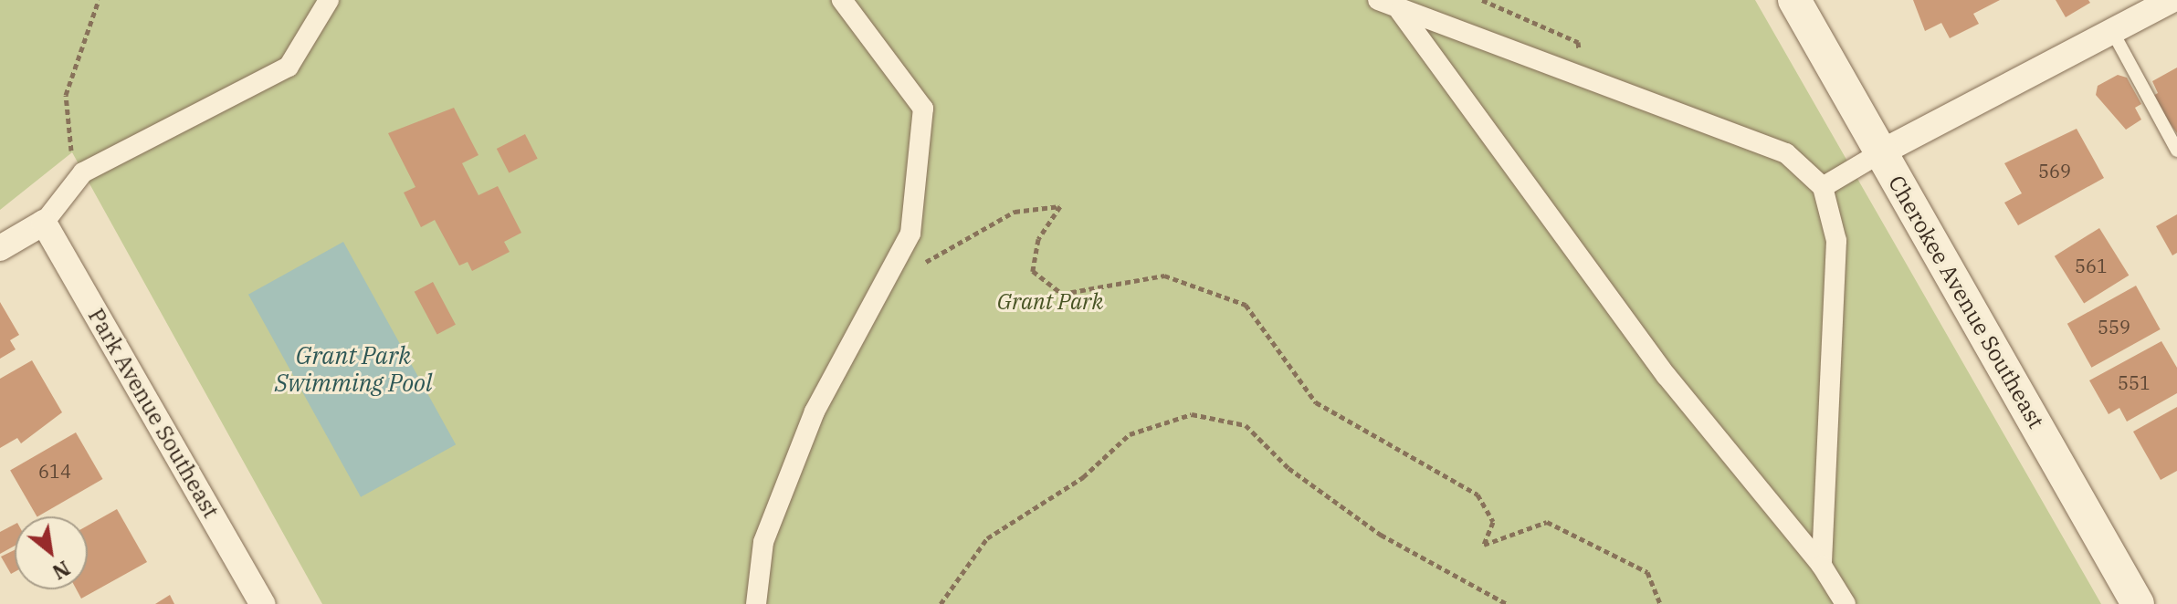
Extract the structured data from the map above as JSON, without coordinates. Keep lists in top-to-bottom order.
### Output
{
  "streets": {
    "street": ["Cherokee Avenue Southeast", "Park Avenue Southeast"]
  },
  "water": ["Grant Park Swimming Pool"],
  "parks": ["Grant Park"],
  "house_numbers": [
    "569",
    "561",
    "559",
    "551",
    "614"
  ],
  "north": "bottom right"
}
